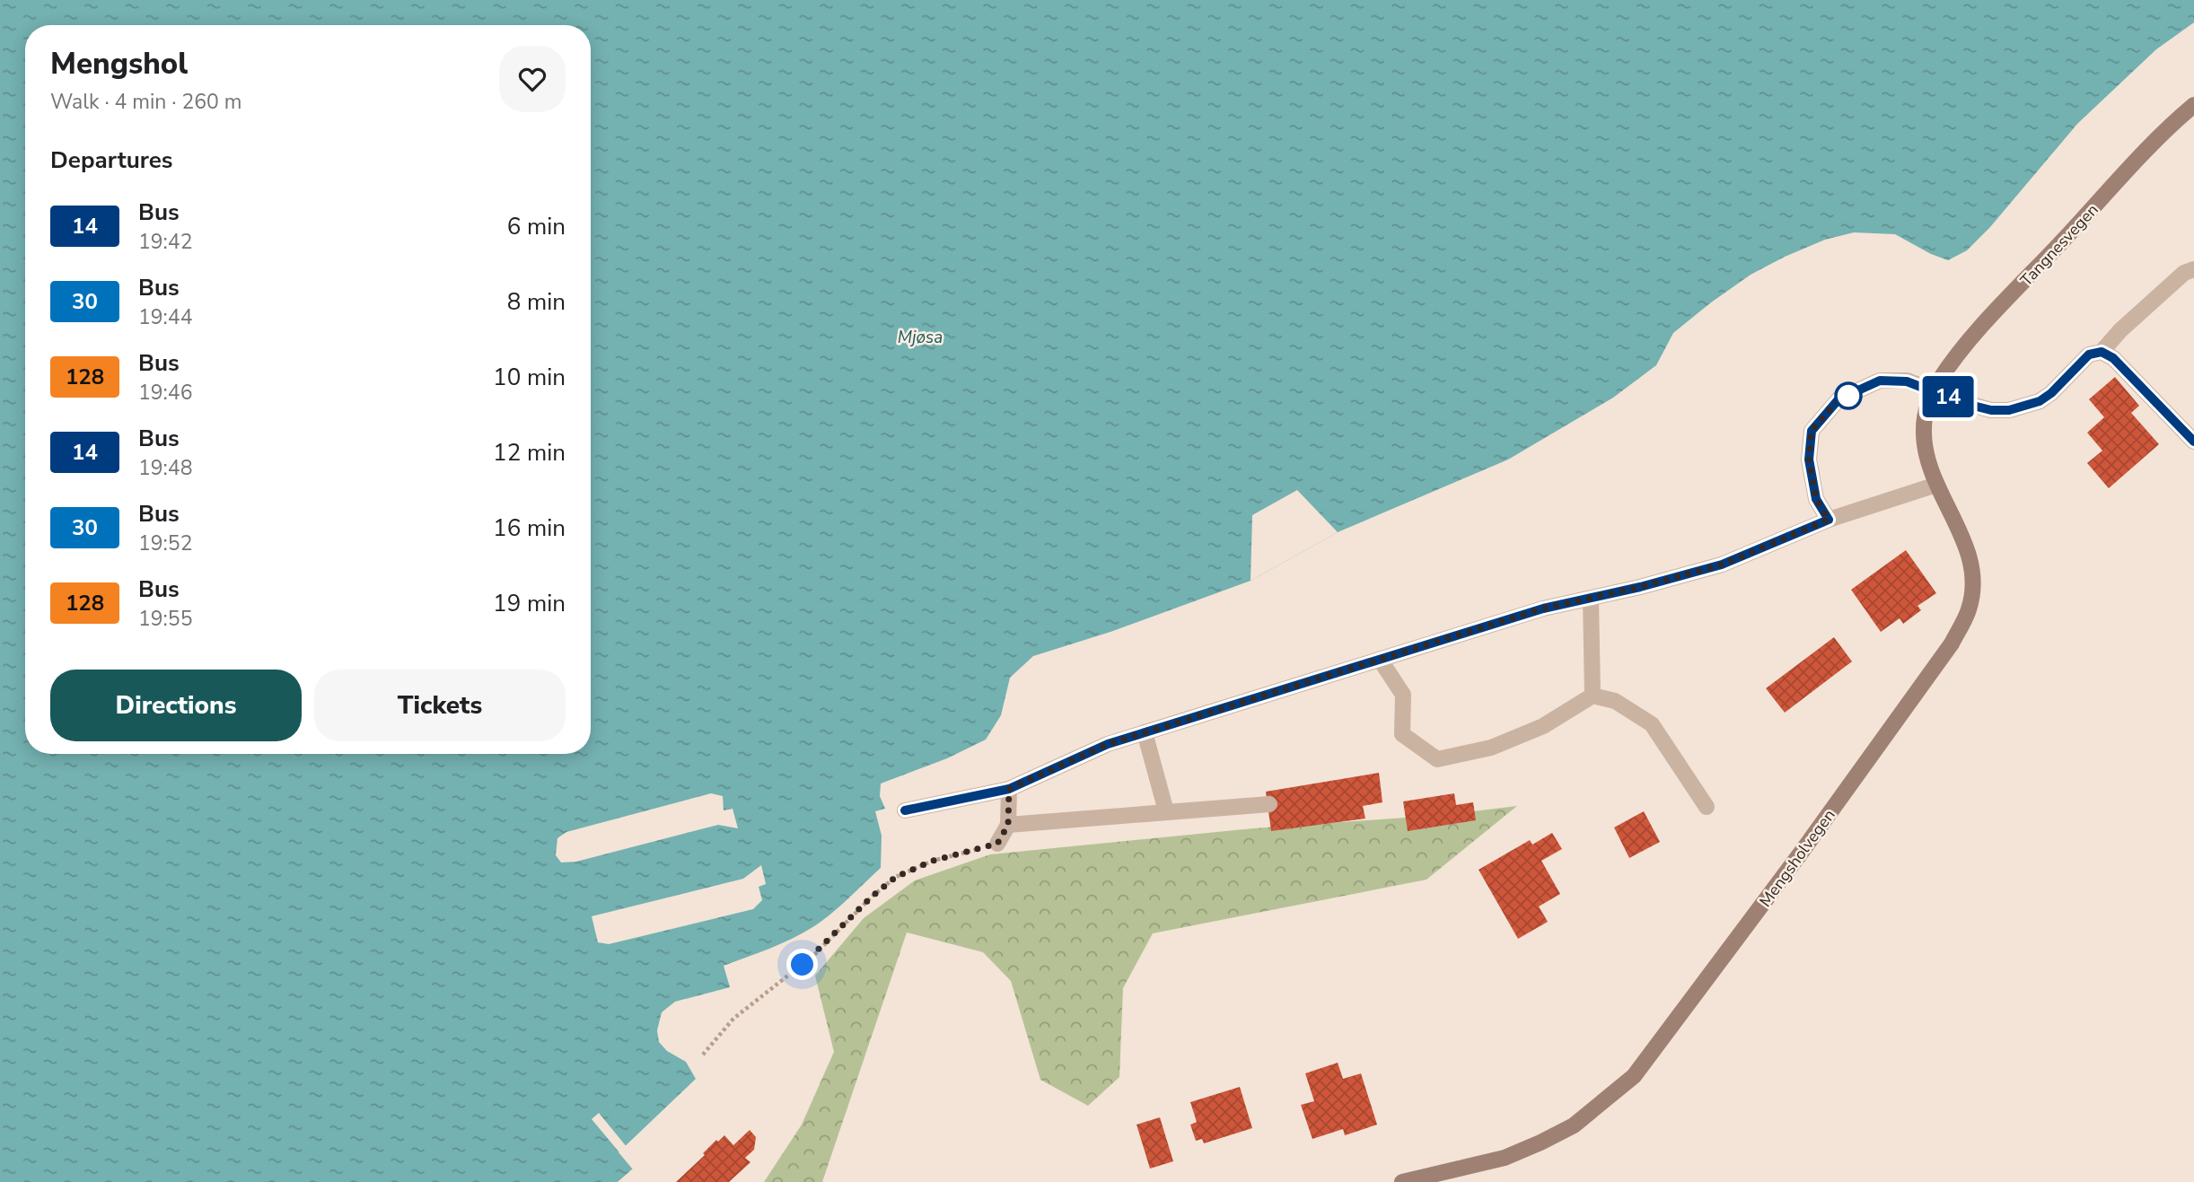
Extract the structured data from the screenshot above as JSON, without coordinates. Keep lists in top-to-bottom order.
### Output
{
  "streets": {
    "main road": ["Tangnesvegen", "Mengsholvegen"]
  },
  "crossings": [
    ["Tangnesvegen", "Mengsholvegen"]
  ],
  "water": ["Mjøsa"],
  "lines": ["bus line 14"],
  "page": {
    "on_map": "14",
    "heading": [
      ["Mengshol", "Walk · 4 min · 260 m"],
      "Departures"
    ],
    "list": [
      {
        "mark": "14",
        "name": "Bus",
        "note": "19:42",
        "value": "6 min"
      },
      {
        "mark": "30",
        "name": "Bus",
        "note": "19:44",
        "value": "8 min"
      },
      {
        "mark": "128",
        "name": "Bus",
        "note": "19:46",
        "value": "10 min"
      },
      {
        "mark": "14",
        "name": "Bus",
        "note": "19:48",
        "value": "12 min"
      },
      {
        "mark": "30",
        "name": "Bus",
        "note": "19:52",
        "value": "16 min"
      },
      {
        "mark": "128",
        "name": "Bus",
        "note": "19:55",
        "value": "19 min"
      }
    ],
    "buttons": ["Directions", "Tickets"]
  }
}
